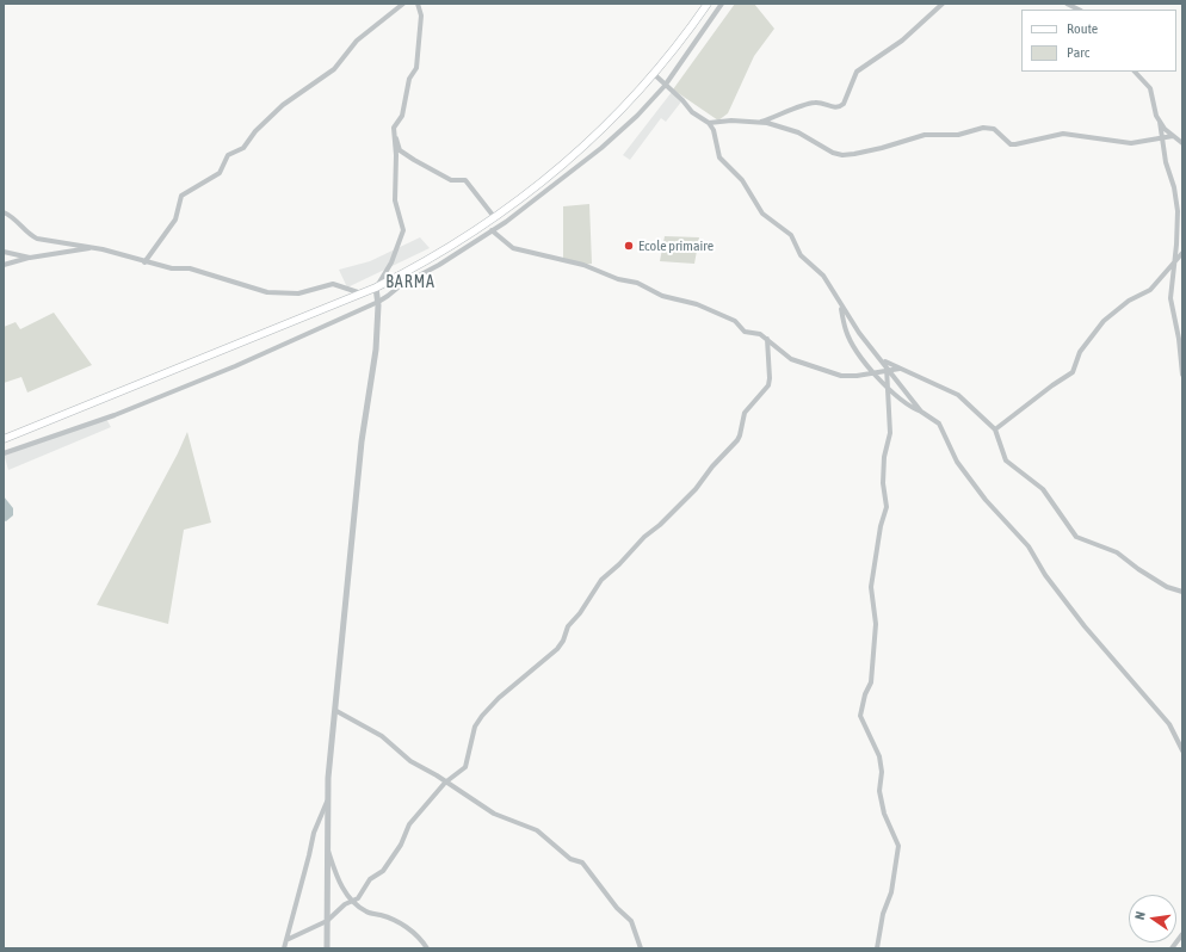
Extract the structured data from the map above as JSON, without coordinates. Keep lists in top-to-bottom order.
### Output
{
  "districts": ["BARMA"],
  "places": ["Ecole primaire"],
  "legend": ["Route", "Parc"],
  "north": "left"
}
